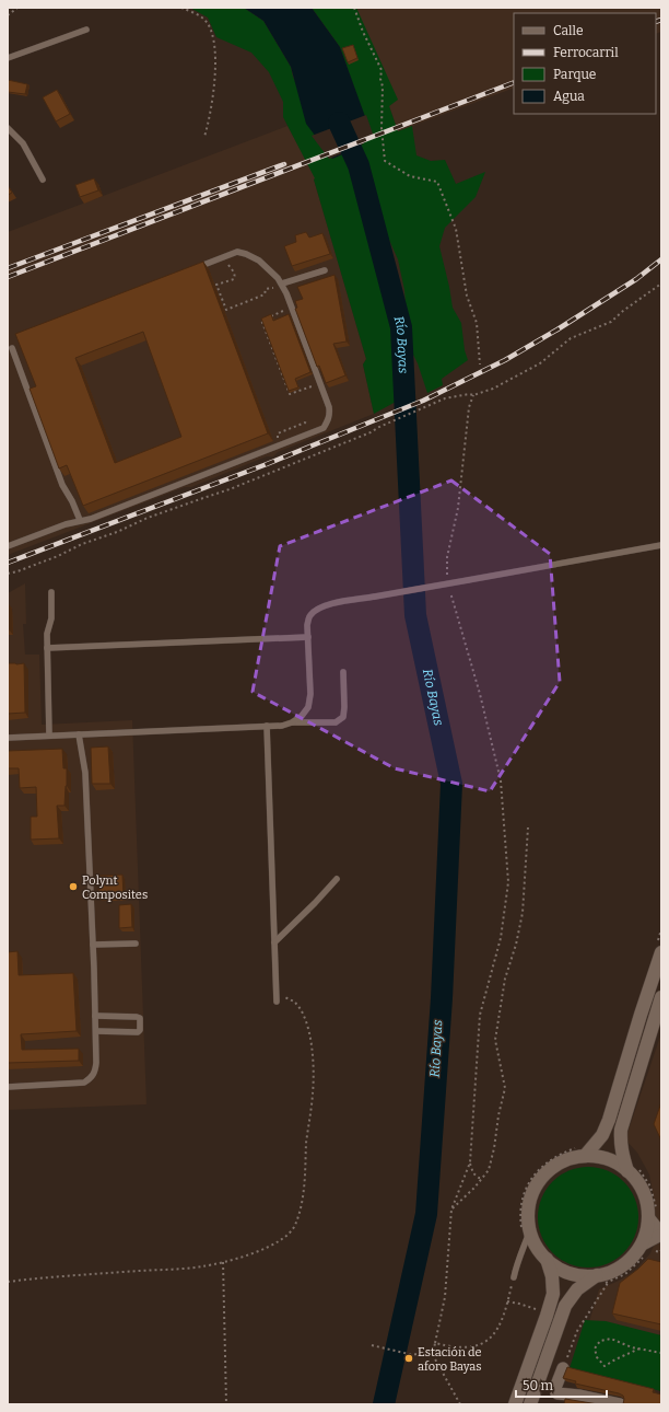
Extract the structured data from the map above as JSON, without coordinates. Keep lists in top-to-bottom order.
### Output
{
  "water": ["Río Bayas"],
  "places": ["Polynt Composites", "Estación de aforo Bayas"],
  "legend": [
    "Calle",
    "Ferrocarril",
    "Parque",
    "Agua"
  ],
  "scale_bar": "50 m"
}
